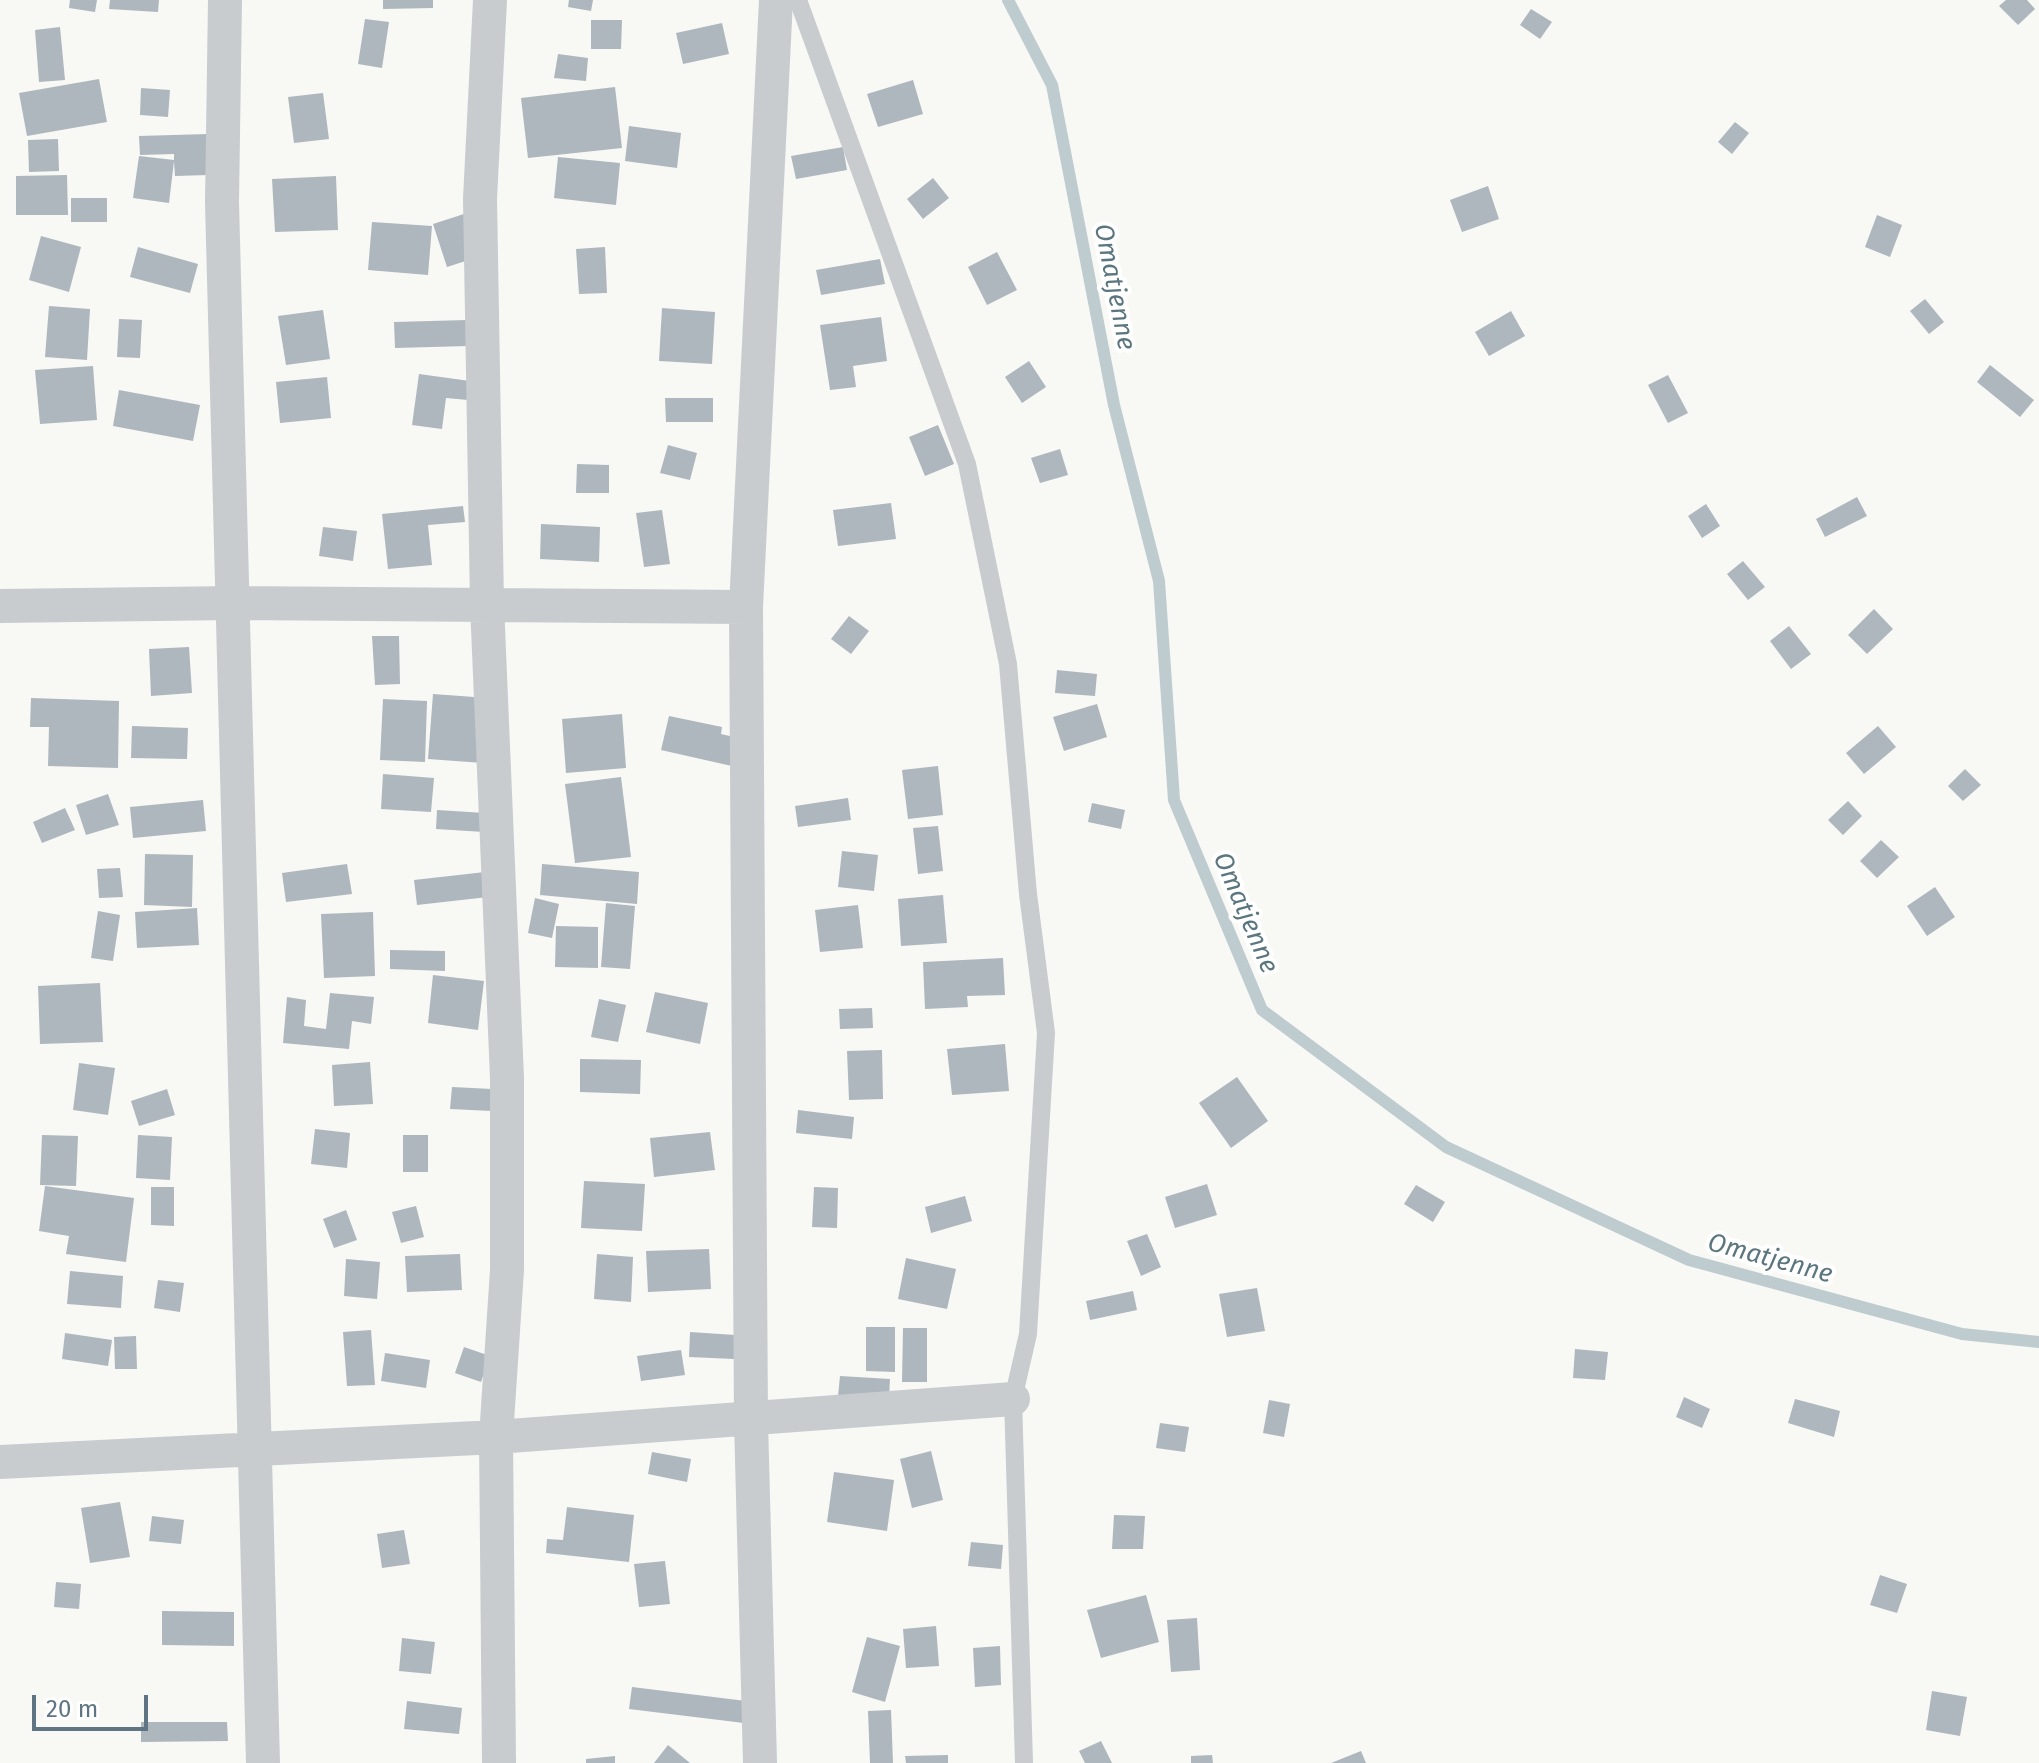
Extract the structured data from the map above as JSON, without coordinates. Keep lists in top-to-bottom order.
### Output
{
  "water": ["Omatjenne"],
  "scale_bar": "20 m"
}
